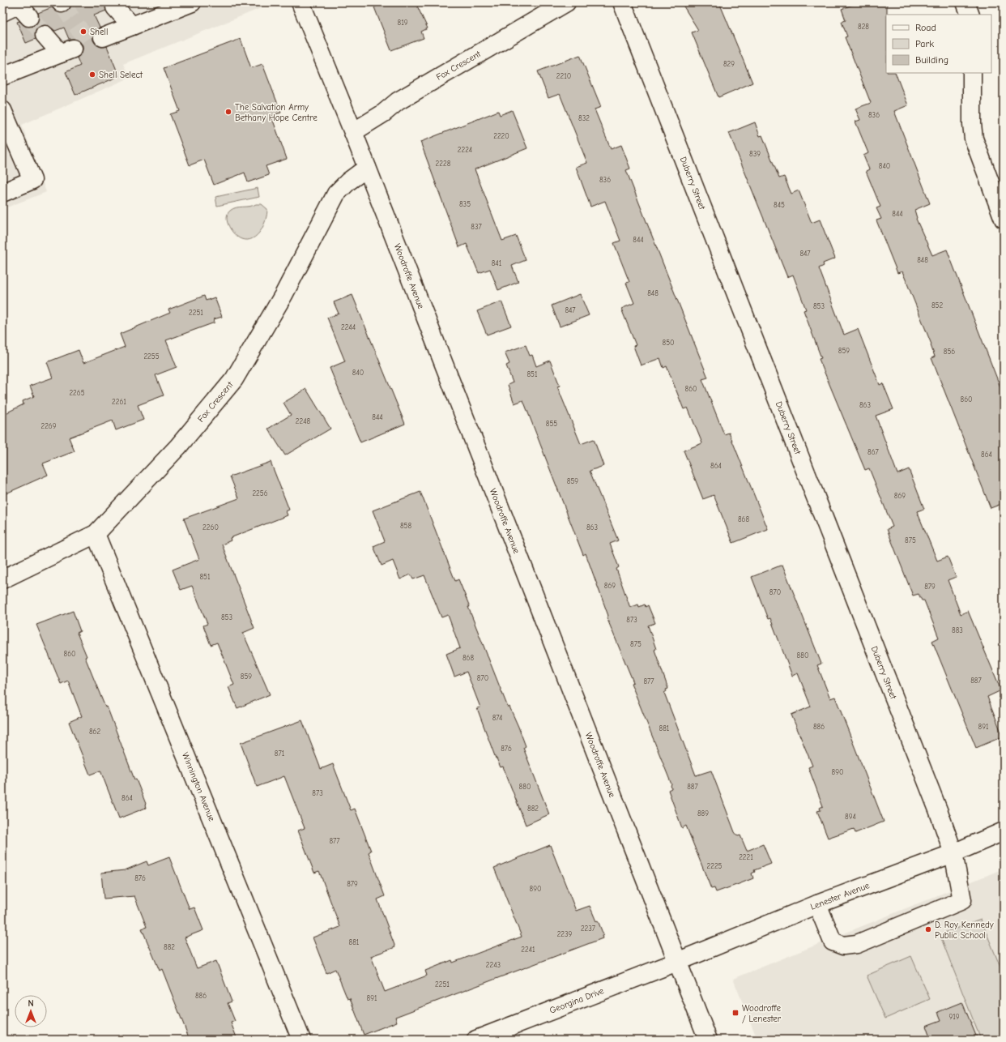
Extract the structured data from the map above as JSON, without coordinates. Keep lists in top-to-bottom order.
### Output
{
  "streets": {
    "street": [
      "Fox Crescent",
      "Duberry Street",
      "Woodroffe Avenue",
      "Winnington Avenue",
      "Lenester Avenue",
      "Georgina Drive"
    ]
  },
  "crossings": [
    ["Fox Crescent", "Woodroffe Avenue"],
    ["Fox Crescent", "Winnington Avenue"],
    ["Duberry Street", "Lenester Avenue"],
    ["Woodroffe Avenue", "Lenester Avenue"],
    ["Woodroffe Avenue", "Georgina Drive"],
    ["Lenester Avenue", "Georgina Drive"]
  ],
  "places": {
    "other": [
      "Shell",
      "Shell Select",
      "The Salvation Army Bethany Hope Centre",
      "D. Roy Kennedy Public School"
    ],
    "transit": ["Woodroffe / Lenester"]
  },
  "house_numbers": [
    "819",
    "828",
    "829",
    "2210",
    "836",
    "832",
    "2220",
    "2224",
    "839",
    "2228",
    "840",
    "836",
    "835",
    "845",
    "844",
    "837",
    "844",
    "847",
    "848",
    "841",
    "848",
    "852",
    "853",
    "847",
    "2251",
    "2244",
    "850",
    "859",
    "856",
    "2255",
    "840",
    "851",
    "860",
    "2265",
    "860",
    "2261",
    "863",
    "844",
    "2248",
    "855",
    "2269",
    "867",
    "864",
    "864",
    "859",
    "2256",
    "869",
    "868",
    "858",
    "2260",
    "863",
    "875",
    "851",
    "869",
    "879",
    "870",
    "853",
    "873",
    "883",
    "875",
    "860",
    "880",
    "868",
    "859",
    "870",
    "887",
    "877",
    "874",
    "886",
    "891",
    "881",
    "862",
    "876",
    "871",
    "890",
    "880",
    "887",
    "873",
    "864",
    "882",
    "889",
    "894",
    "877",
    "2221",
    "2225",
    "876",
    "879",
    "890",
    "2237",
    "2239",
    "881",
    "882",
    "2241",
    "2243",
    "2251",
    "886",
    "891",
    "919"
  ],
  "legend": ["Road", "Park", "Building"],
  "north": "top"
}
